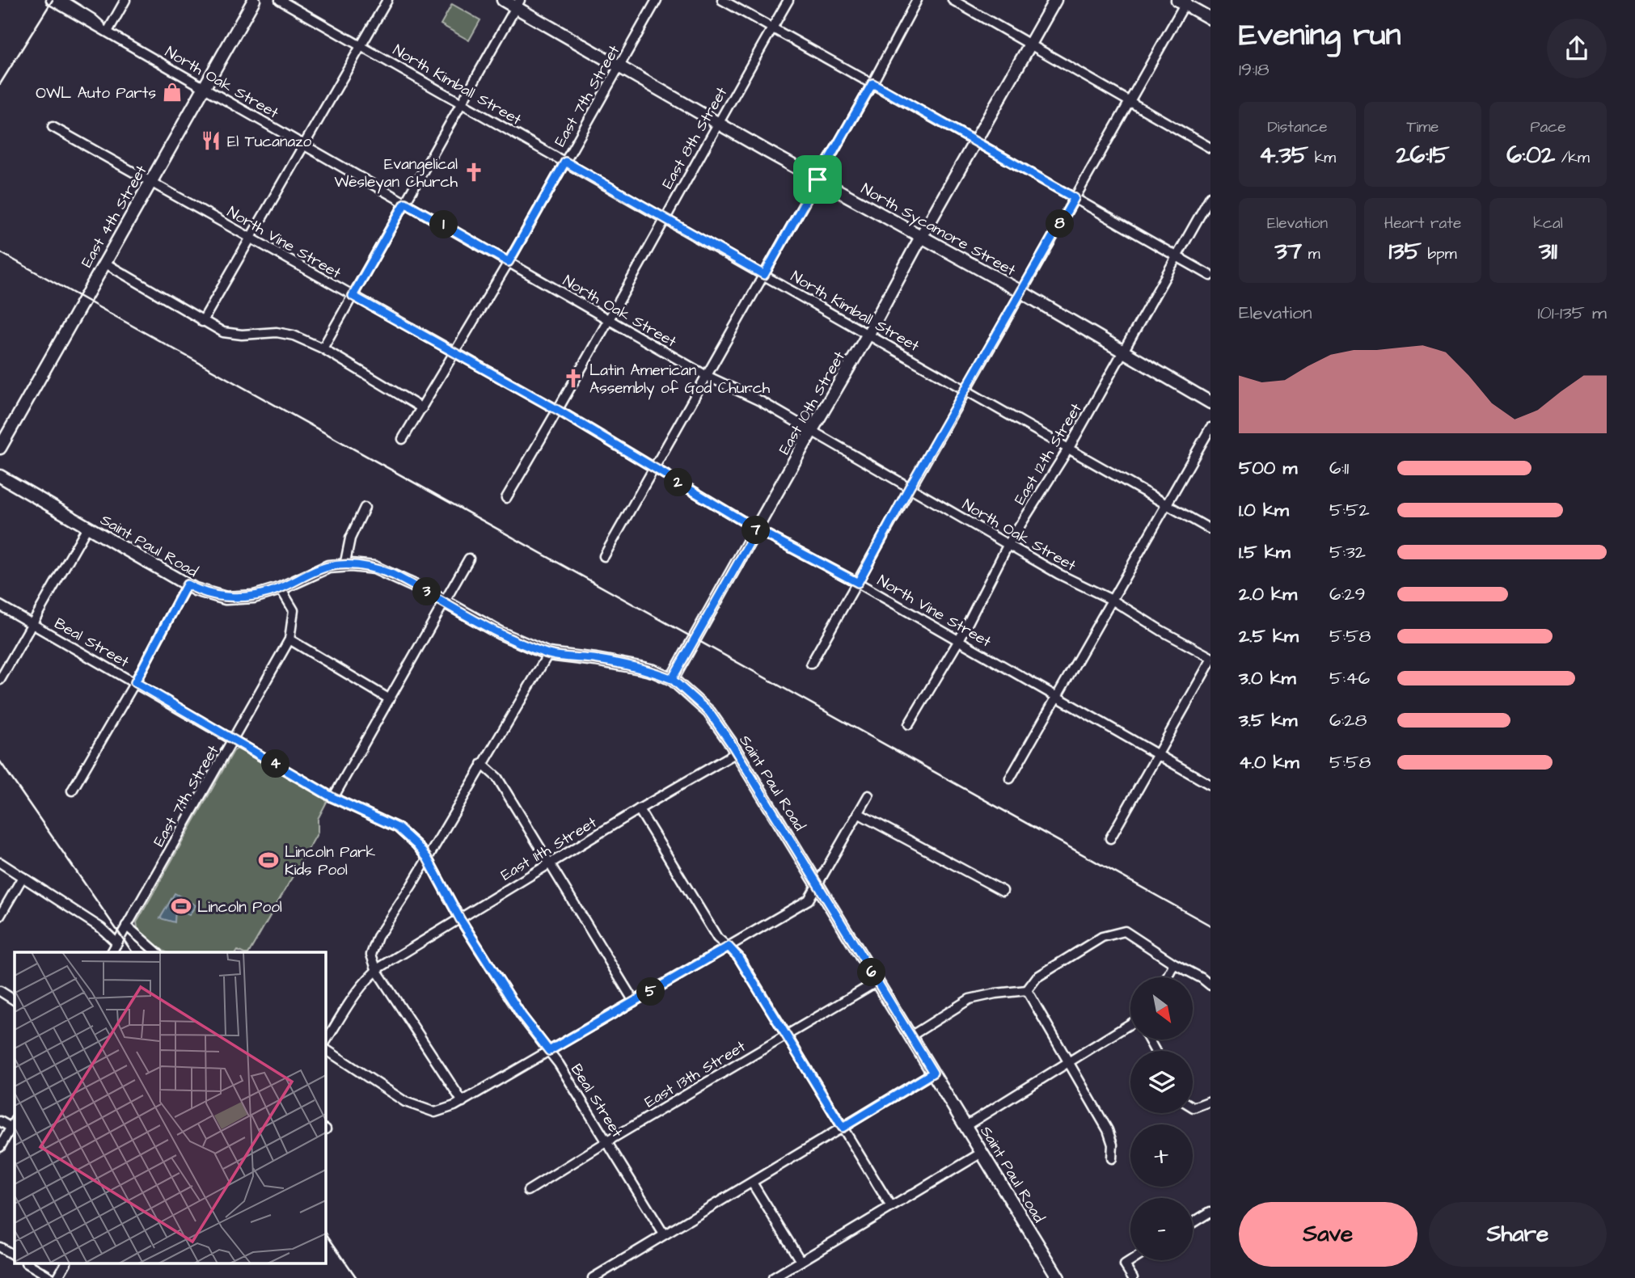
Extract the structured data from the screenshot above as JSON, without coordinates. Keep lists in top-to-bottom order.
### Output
{
  "streets": {
    "main road": [
      "East 4th Street",
      "North Sycamore Street",
      "East 10th Street",
      "Saint Paul Road"
    ],
    "street": [
      "North Oak Street",
      "North Kimball Street",
      "East 7th Street",
      "East 8th Street",
      "North Vine Street",
      "East 12th Street",
      "Beal Street",
      "East 11th Street",
      "East 13th Street"
    ]
  },
  "crossings": [
    ["North Oak Street", "East 7th Street"],
    ["North Oak Street", "East 8th Street"],
    ["North Oak Street", "East 4th Street"],
    ["North Oak Street", "East 10th Street"],
    ["North Oak Street", "East 12th Street"],
    ["North Kimball Street", "East 7th Street"],
    ["North Kimball Street", "East 8th Street"],
    ["North Kimball Street", "East 10th Street"],
    ["North Kimball Street", "East 12th Street"],
    ["East 7th Street", "North Sycamore Street"],
    ["East 7th Street", "North Vine Street"],
    ["East 7th Street", "Saint Paul Road"],
    ["East 7th Street", "Beal Street"],
    ["East 8th Street", "North Sycamore Street"],
    ["East 8th Street", "North Vine Street"],
    ["East 4th Street", "North Vine Street"],
    ["North Sycamore Street", "East 10th Street"],
    ["North Sycamore Street", "East 12th Street"],
    ["North Vine Street", "East 10th Street"],
    ["North Vine Street", "East 12th Street"],
    ["East 10th Street", "Saint Paul Road"],
    ["Saint Paul Road", "East 11th Street"],
    ["Saint Paul Road", "East 13th Street"],
    ["Beal Street", "East 11th Street"],
    ["Beal Street", "East 13th Street"]
  ],
  "places": {
    "shop": ["OWL Auto Parts"],
    "restaurant": ["El Tucanazo"],
    "church": ["Evangelical Wesleyan Church", "Latin American Assembly of God Church"],
    "sports": ["Lincoln Park Kids Pool", "Lincoln Pool"]
  },
  "north": "bottom right",
  "page": {
    "heading": ["Evening run", "19:18"],
    "stats": [
      ["Distance", "4.35 km"],
      ["Time", "26:15"],
      ["Pace", "6:02 /km"],
      ["Elevation", "37 m"],
      ["Heart rate", "135 bpm"],
      ["kcal", "311"]
    ],
    "pins": [
      "8",
      "1",
      "2",
      "7",
      "3",
      "4",
      "6",
      "5"
    ],
    "chart": ["Elevation", "101–135 m"],
    "list": [
      {
        "name": "500 m",
        "note": "6:11"
      },
      {
        "name": "1.0 km",
        "note": "5:52"
      },
      {
        "name": "1.5 km",
        "note": "5:32"
      },
      {
        "name": "2.0 km",
        "note": "6:29"
      },
      {
        "name": "2.5 km",
        "note": "5:58"
      },
      {
        "name": "3.0 km",
        "note": "5:46"
      },
      {
        "name": "3.5 km",
        "note": "6:28"
      },
      {
        "name": "4.0 km",
        "note": "5:58"
      }
    ],
    "map_buttons": ["+", "−"],
    "buttons": ["Save", "Share"]
  }
}
